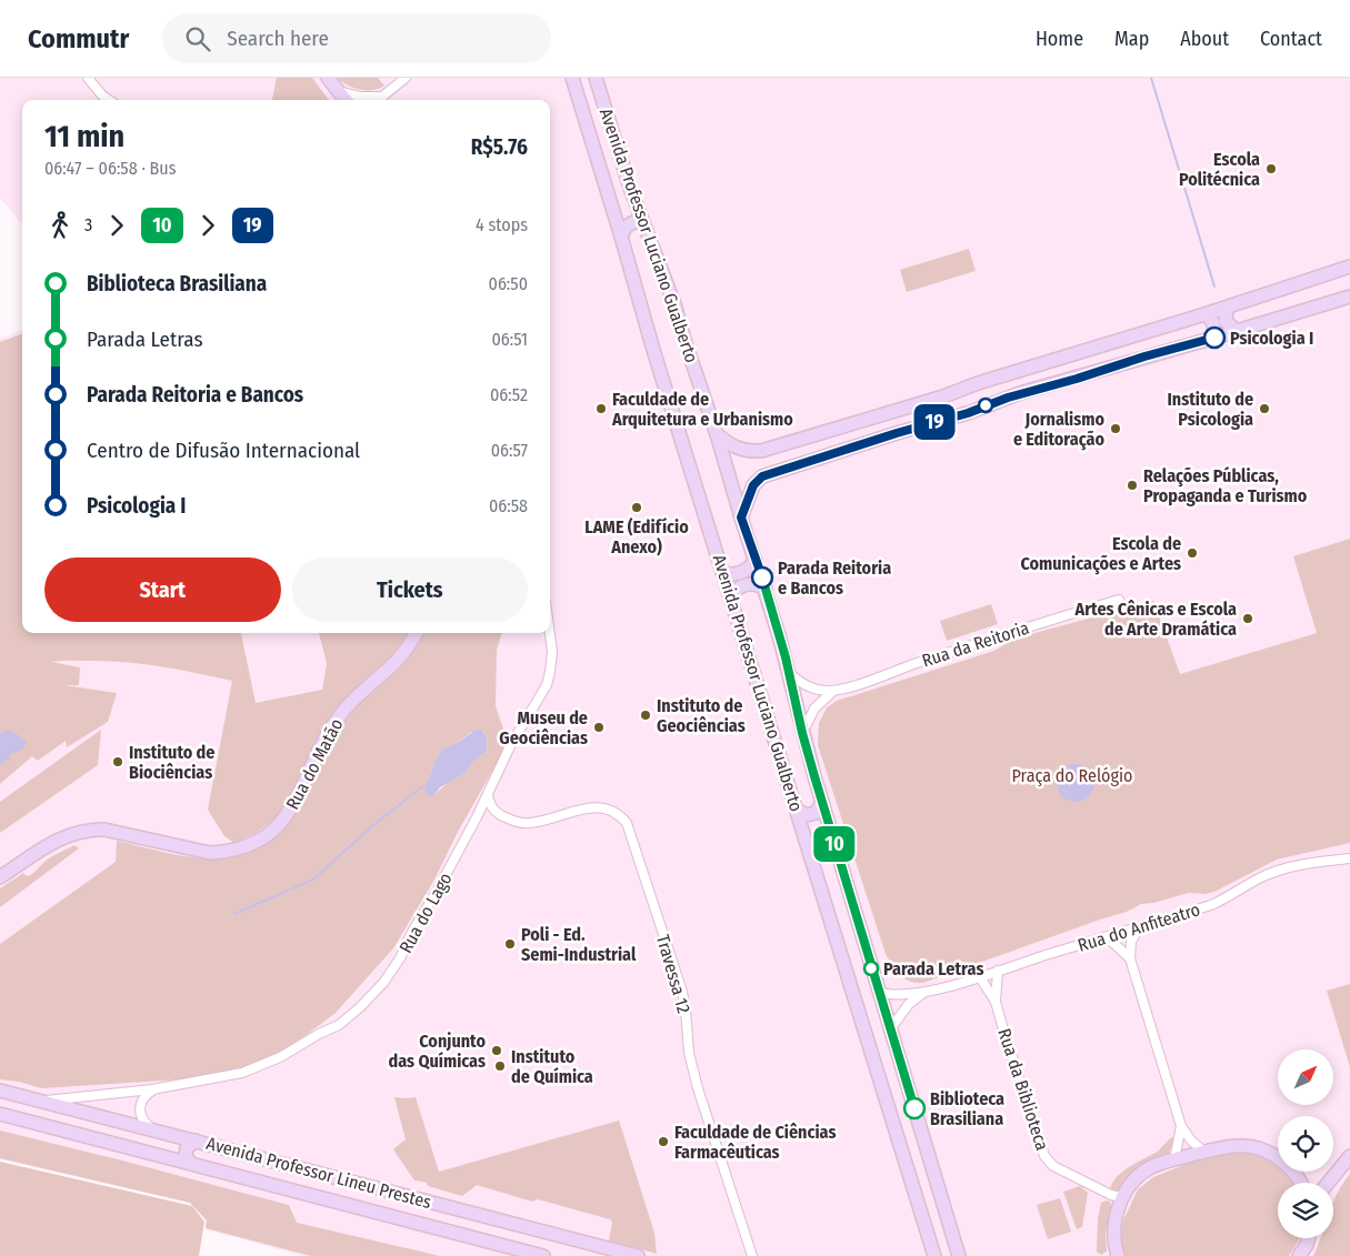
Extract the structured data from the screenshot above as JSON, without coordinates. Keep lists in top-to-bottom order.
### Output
{
  "streets": {
    "street": [
      "Avenida Professor Luciano Gualberto",
      "Rua da Reitoria",
      "Rua do Matão",
      "Rua do Lago",
      "Rua do Anfiteatro",
      "Travessa 12",
      "Rua da Biblioteca",
      "Avenida Professor Lineu Prestes"
    ]
  },
  "crossings": [
    ["Avenida Professor Luciano Gualberto", "Rua da Reitoria"],
    ["Avenida Professor Luciano Gualberto", "Rua do Anfiteatro"],
    ["Rua do Lago", "Travessa 12"],
    ["Rua do Lago", "Avenida Professor Lineu Prestes"],
    ["Rua do Anfiteatro", "Rua da Biblioteca"]
  ],
  "parks": ["Praça do Relógio"],
  "places": [
    "Escola Politécnica",
    "Psicologia I",
    "Faculdade de Arquitetura e Urbanismo",
    "Instituto de Psicologia",
    "Jornalismo e Editoração",
    "Relações Públicas, Propaganda e Turismo",
    "LAME (Edifício Anexo)",
    "Escola de Comunicações e Artes",
    "Parada Reitoria e Bancos",
    "Artes Cênicas e Escola de Arte Dramática",
    "Instituto de Geociências",
    "Museu de Geociências",
    "Instituto de Biociências",
    "Poli - Ed. Semi-Industrial",
    "Parada Letras",
    "Conjunto das Químicas",
    "Instituto de Química",
    "Biblioteca Brasiliana",
    "Faculdade de Ciências Farmacêuticas"
  ],
  "lines": ["bus line 19", "bus line 10"],
  "north": "top right",
  "page": {
    "header": "Commutr",
    "search": "Search here",
    "nav": [
      "Home",
      "Map",
      "About",
      "Contact"
    ],
    "on_map": ["10", "19"],
    "heading": ["11 min", "06:47 – 06:58 · Bus", "R$5.76"],
    "legs": [
      "3",
      "10",
      "19",
      "4 stops"
    ],
    "list": [
      {
        "name": "Biblioteca Brasiliana",
        "value": "06:50"
      },
      {
        "name": "Parada Letras",
        "value": "06:51"
      },
      {
        "name": "Parada Reitoria e Bancos",
        "value": "06:52"
      },
      {
        "name": "Centro de Difusão Internacional",
        "value": "06:57"
      },
      {
        "name": "Psicologia I",
        "value": "06:58"
      }
    ],
    "buttons": ["Start", "Tickets"]
  }
}
